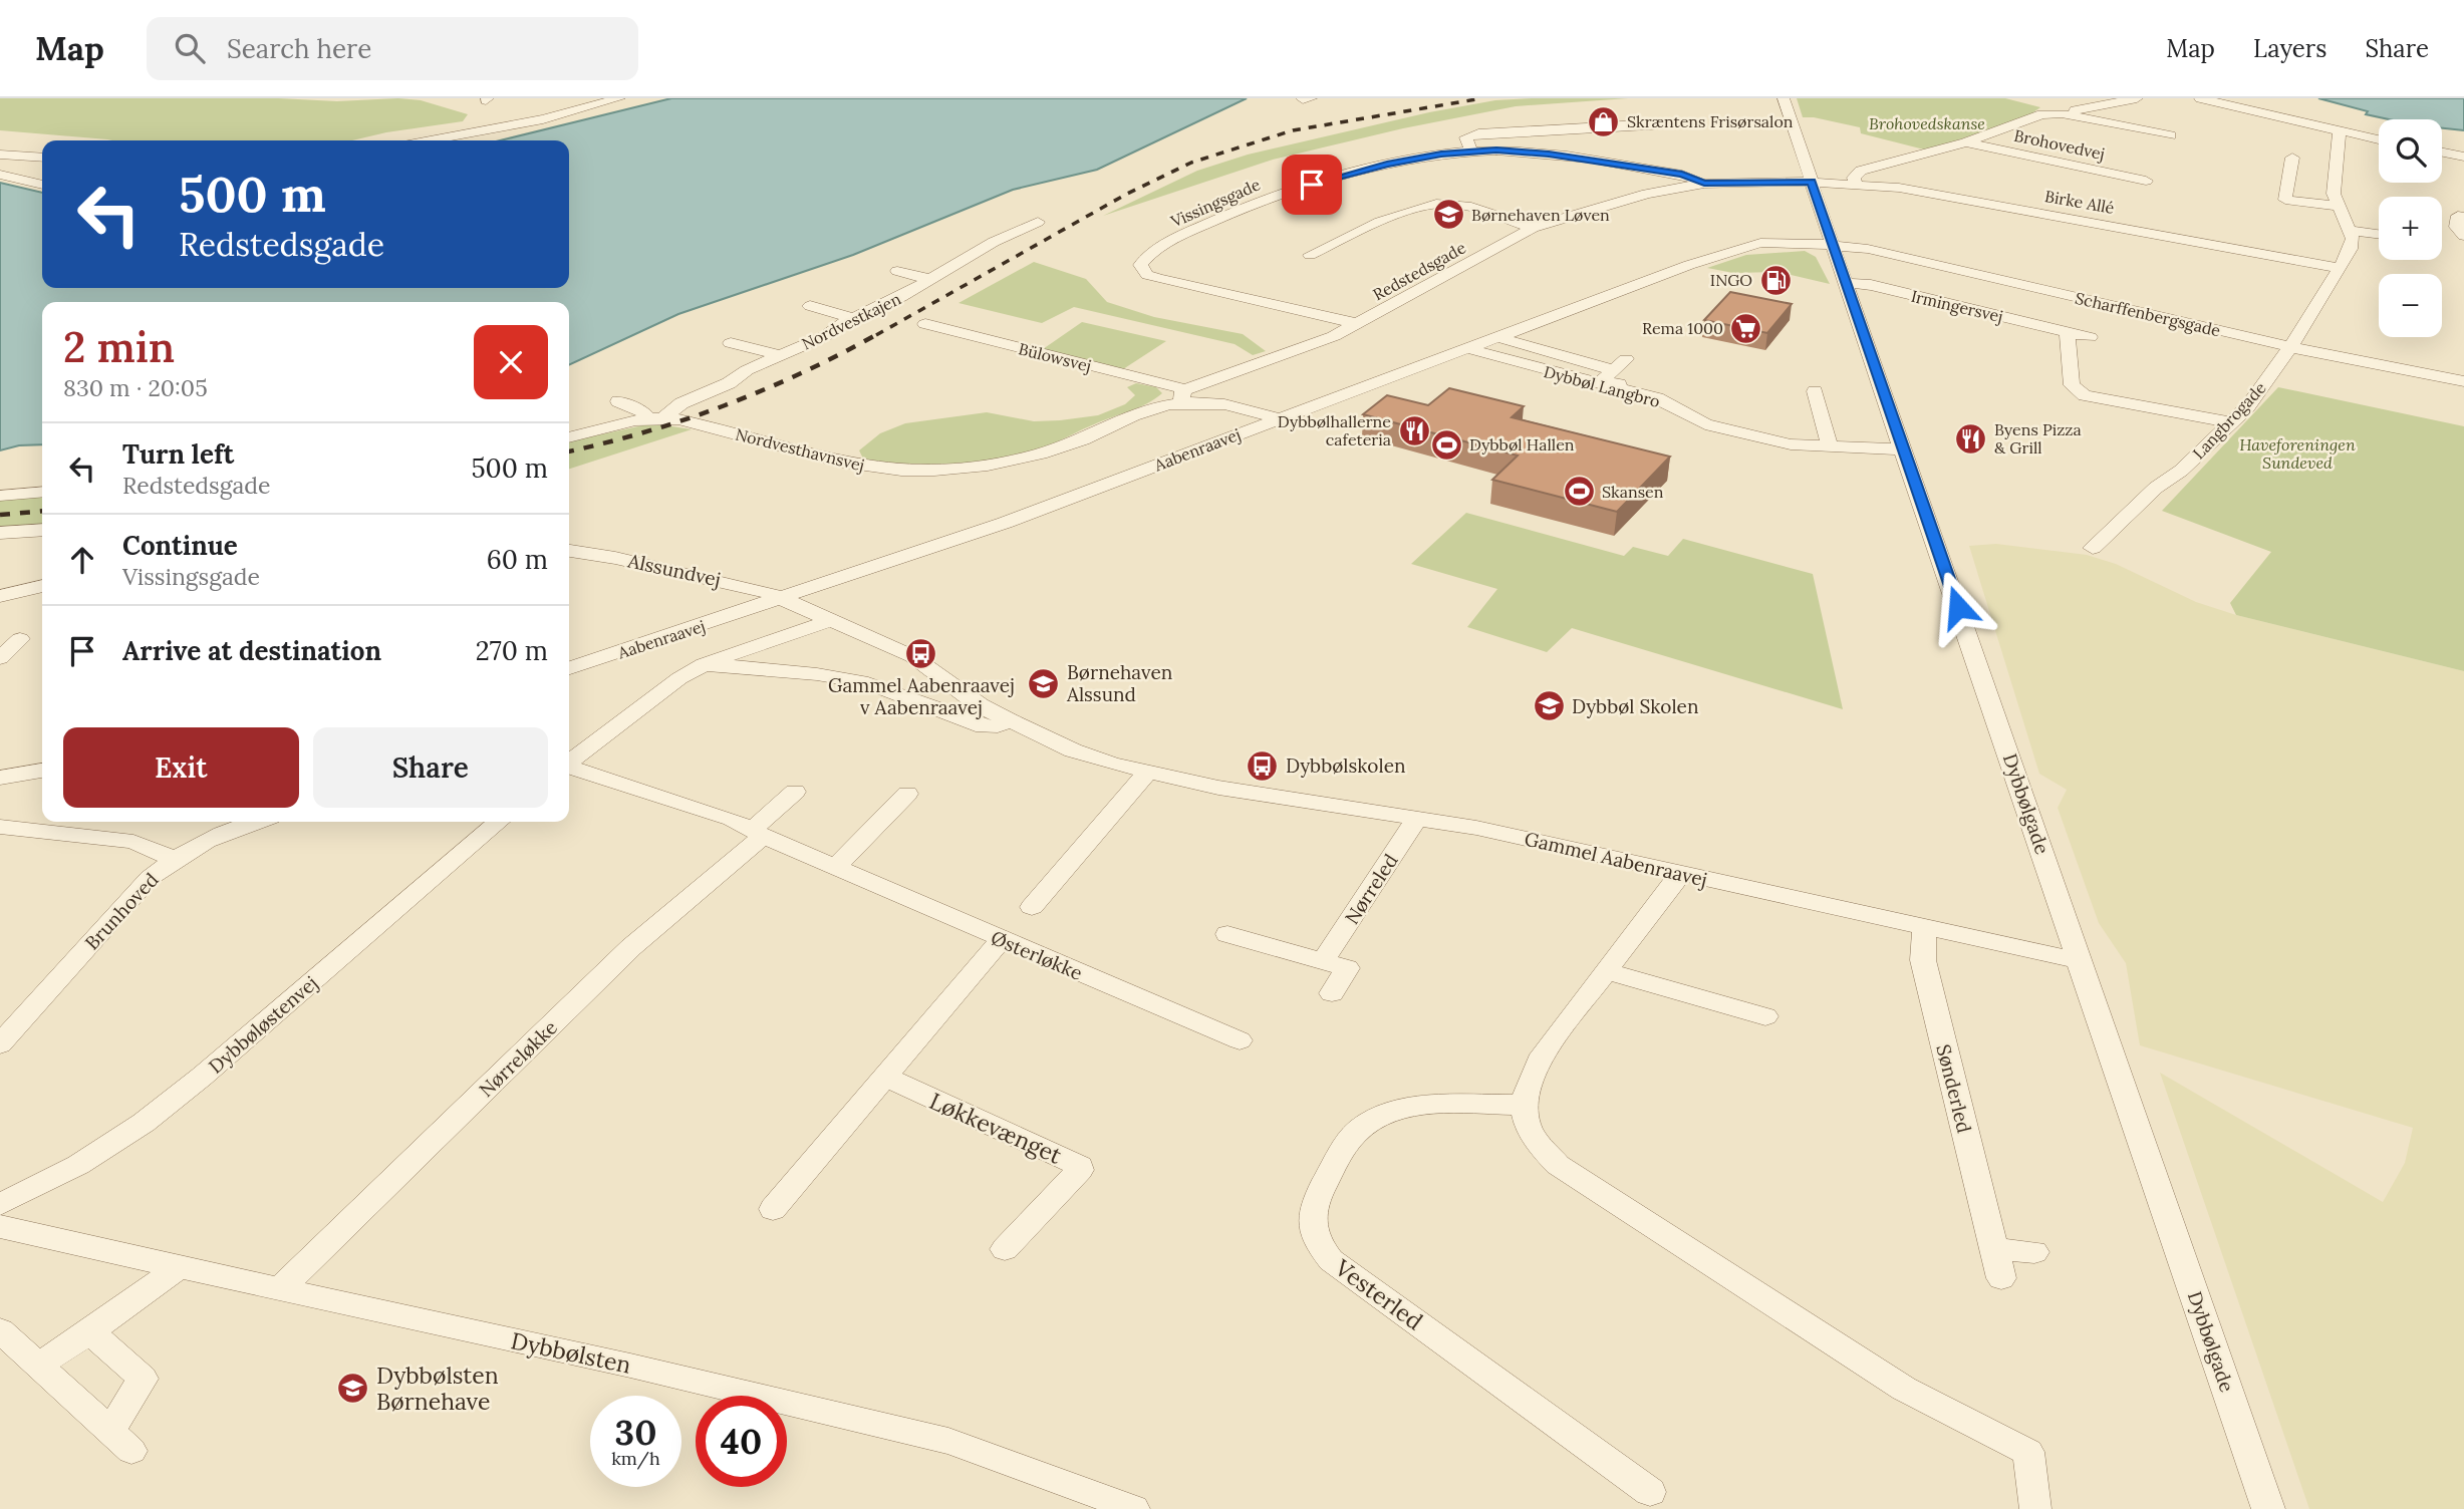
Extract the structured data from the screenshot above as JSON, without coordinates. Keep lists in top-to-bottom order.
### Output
{
  "streets": {
    "street": [
      "Brohovedvej",
      "Birke Allé",
      "Vissingsgade",
      "Redstedsgade",
      "Irmingersvej",
      "Scharffenbergsgade",
      "Nordvestkajen",
      "Bülowsvej",
      "Dybbøl Langbro",
      "Langbrogade",
      "Nordvesthavnsvej",
      "Aabenraavej",
      "Alssundvej",
      "Dybbølgade",
      "Gammel Aabenraavej",
      "Nørreled",
      "Brunhoved",
      "Østerløkke",
      "Dybbøløstenvej",
      "Nørreløkke",
      "Sønderled",
      "Løkkevænget",
      "Vesterled",
      "Dybbølsten"
    ]
  },
  "crossings": [
    ["Brohovedvej", "Birke Allé"],
    ["Birke Allé", "Redstedsgade"],
    ["Birke Allé", "Langbrogade"],
    ["Birke Allé", "Dybbølgade"],
    ["Vissingsgade", "Redstedsgade"],
    ["Redstedsgade", "Bülowsvej"],
    ["Redstedsgade", "Nordvesthavnsvej"],
    ["Redstedsgade", "Dybbølgade"],
    ["Irmingersvej", "Dybbølgade"],
    ["Scharffenbergsgade", "Langbrogade"],
    ["Scharffenbergsgade", "Aabenraavej"],
    ["Scharffenbergsgade", "Dybbølgade"],
    ["Nordvestkajen", "Nordvesthavnsvej"],
    ["Bülowsvej", "Nordvesthavnsvej"],
    ["Dybbøl Langbro", "Aabenraavej"],
    ["Dybbøl Langbro", "Dybbølgade"],
    ["Nordvesthavnsvej", "Aabenraavej"],
    ["Aabenraavej", "Alssundvej"],
    ["Aabenraavej", "Dybbølgade"],
    ["Aabenraavej", "Gammel Aabenraavej"],
    ["Alssundvej", "Gammel Aabenraavej"],
    ["Dybbølgade", "Gammel Aabenraavej"],
    ["Gammel Aabenraavej", "Nørreled"],
    ["Gammel Aabenraavej", "Sønderled"],
    ["Østerløkke", "Nørreløkke"],
    ["Nørreløkke", "Dybbølsten"]
  ],
  "parks": ["Brohovedskanse", "Haveforeningen Sundeved"],
  "places": {
    "shop": ["Skræntens Frisørsalon"],
    "school or university": [
      "Børnehaven Løven",
      "Børnehaven Alssund",
      "Dybbøl Skolen",
      "Dybbølsten Børnehave"
    ],
    "fuel station": ["INGO"],
    "supermarket": ["Rema 1000"],
    "restaurant": ["Dybbølhallerne cafeteria", "Byens Pizza & Grill"],
    "sports": ["Dybbøl Hallen", "Skansen"],
    "bus stop": ["Gammel Aabenraavej v Aabenraavej", "Dybbølskolen"]
  },
  "page": {
    "header": "Map",
    "search": "Search here",
    "nav": ["Map", "Layers", "Share"],
    "map_buttons": ["+", "−"],
    "turn": ["500 m", "Redstedsgade"],
    "heading": ["2 min", "830 m · 20:05"],
    "list": [
      {
        "name": "Turn left",
        "note": "Redstedsgade",
        "value": "500 m"
      },
      {
        "name": "Continue",
        "note": "Vissingsgade",
        "value": "60 m"
      },
      {
        "name": "Arrive at destination",
        "value": "270 m"
      }
    ],
    "buttons": ["Exit", "Share"],
    "speed": "30 km/h",
    "limit": "40"
  }
}
